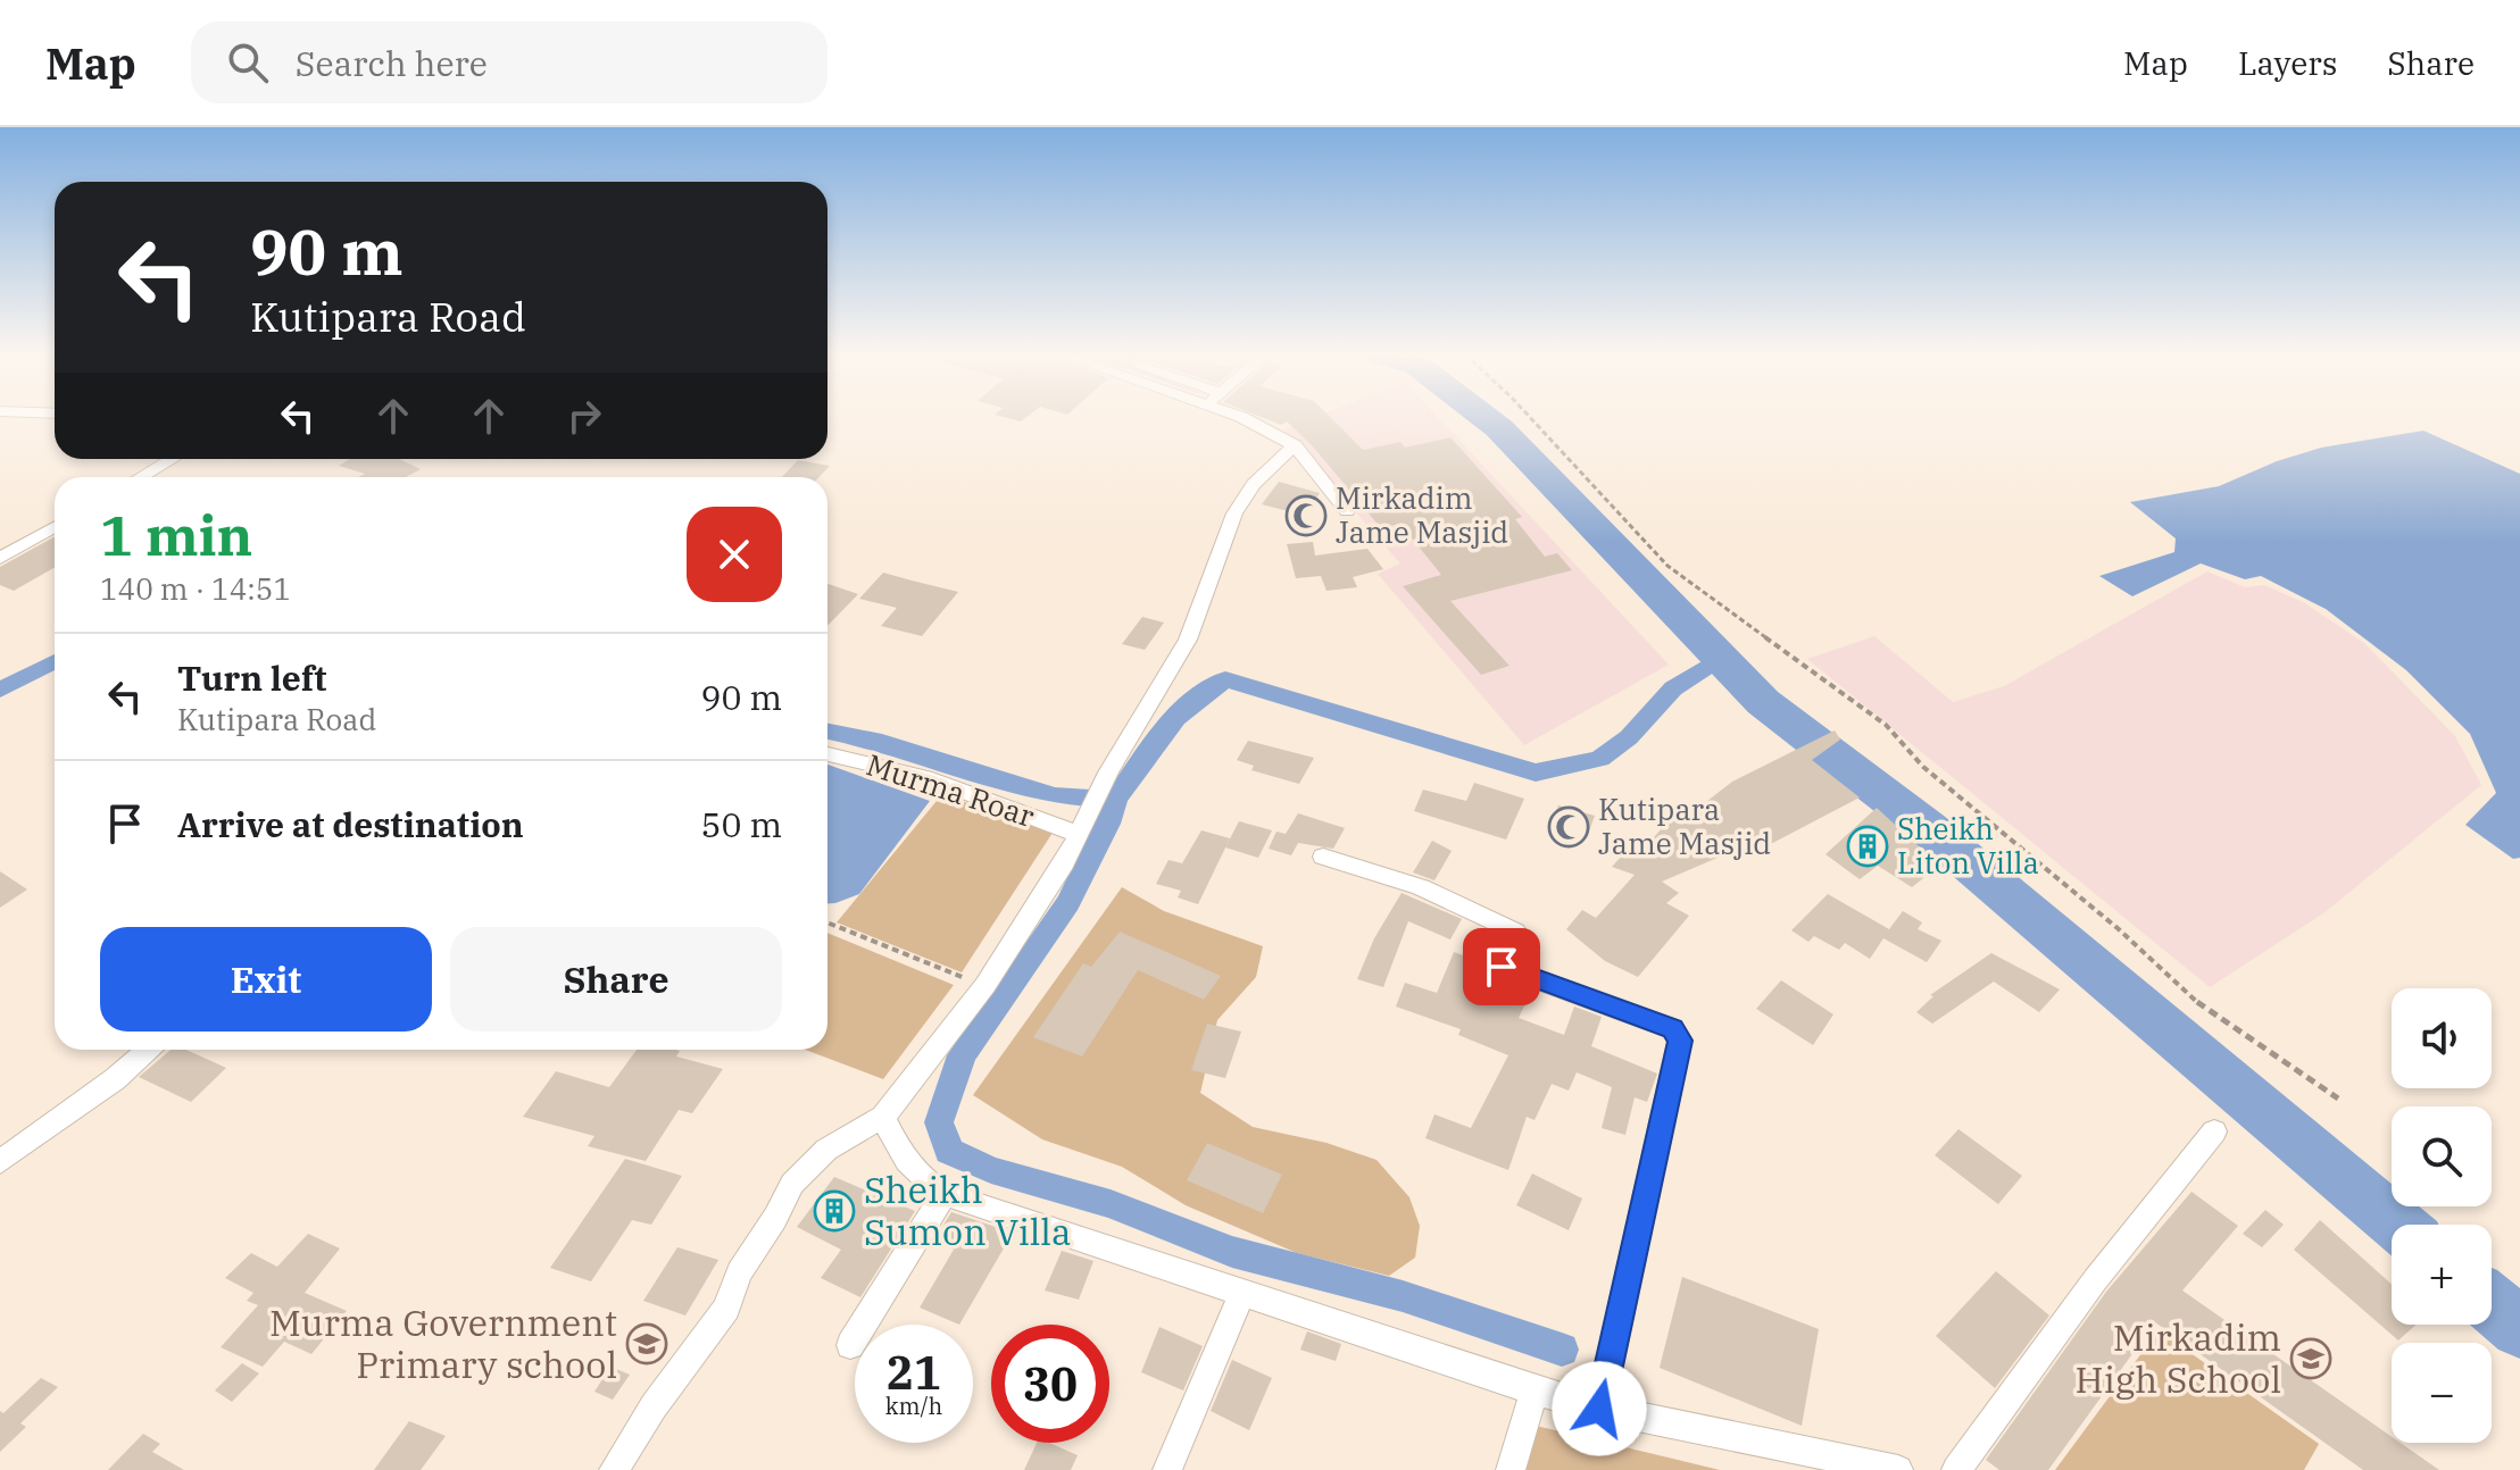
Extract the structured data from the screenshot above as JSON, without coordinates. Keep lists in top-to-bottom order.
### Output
{
  "streets": {
    "street": ["Murma Roar"]
  },
  "places": {
    "mosque": ["Mirkadim Jame Masjid", "Kutipara Jame Masjid"],
    "building": ["Sheikh Liton Villa", "Sheikh Sumon Villa"],
    "school or university": ["Murma Government Primary school", "Mirkadim High School"]
  },
  "page": {
    "header": "Map",
    "search": "Search here",
    "nav": ["Map", "Layers", "Share"],
    "turn": ["90 m", "Kutipara Road"],
    "heading": ["1 min", "140 m · 14:51"],
    "list": [
      {
        "name": "Turn left",
        "note": "Kutipara Road",
        "value": "90 m"
      },
      {
        "name": "Arrive at destination",
        "value": "50 m"
      }
    ],
    "buttons": ["Exit", "Share"],
    "map_buttons": ["+", "−"],
    "speed": "21 km/h",
    "limit": "30"
  }
}
